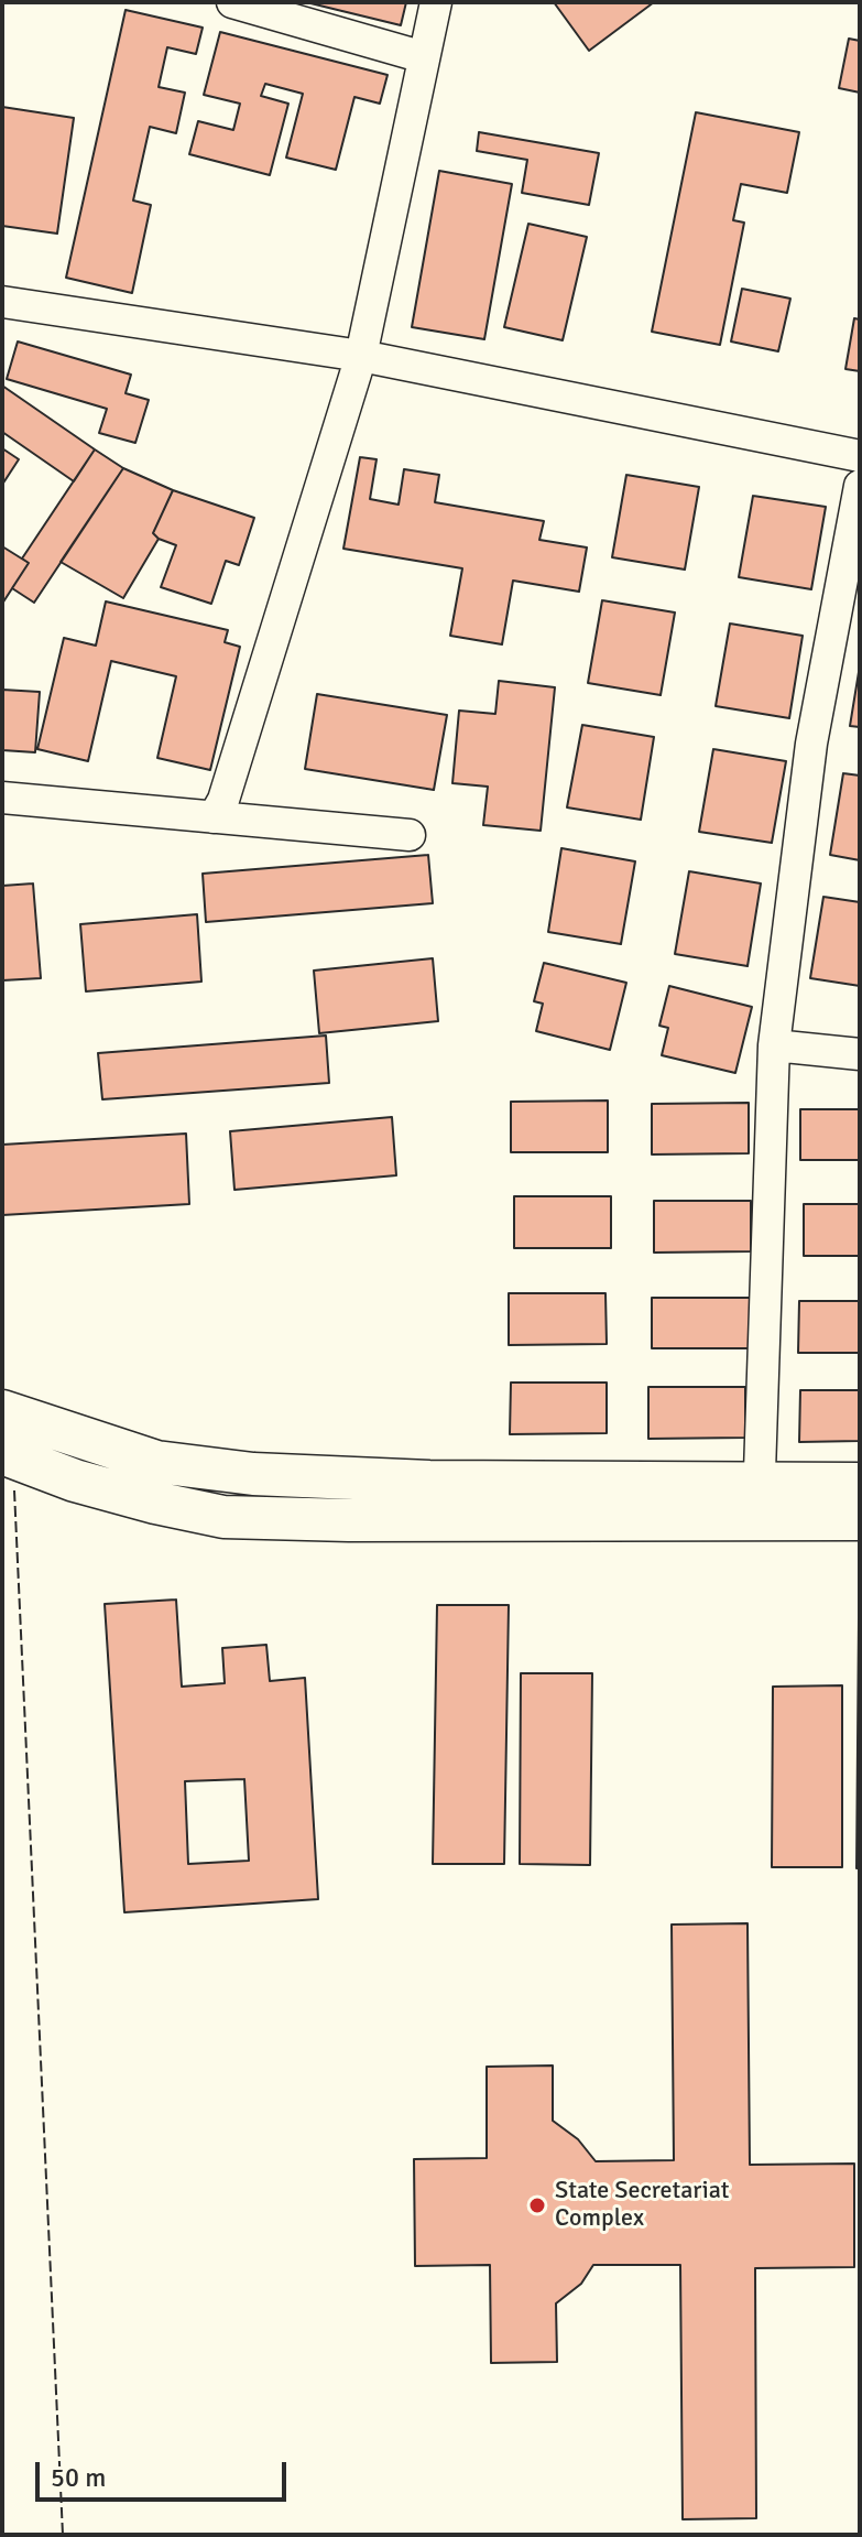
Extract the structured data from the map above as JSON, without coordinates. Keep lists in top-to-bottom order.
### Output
{
  "places": ["State Secretariat Complex"],
  "scale_bar": "50 m"
}
